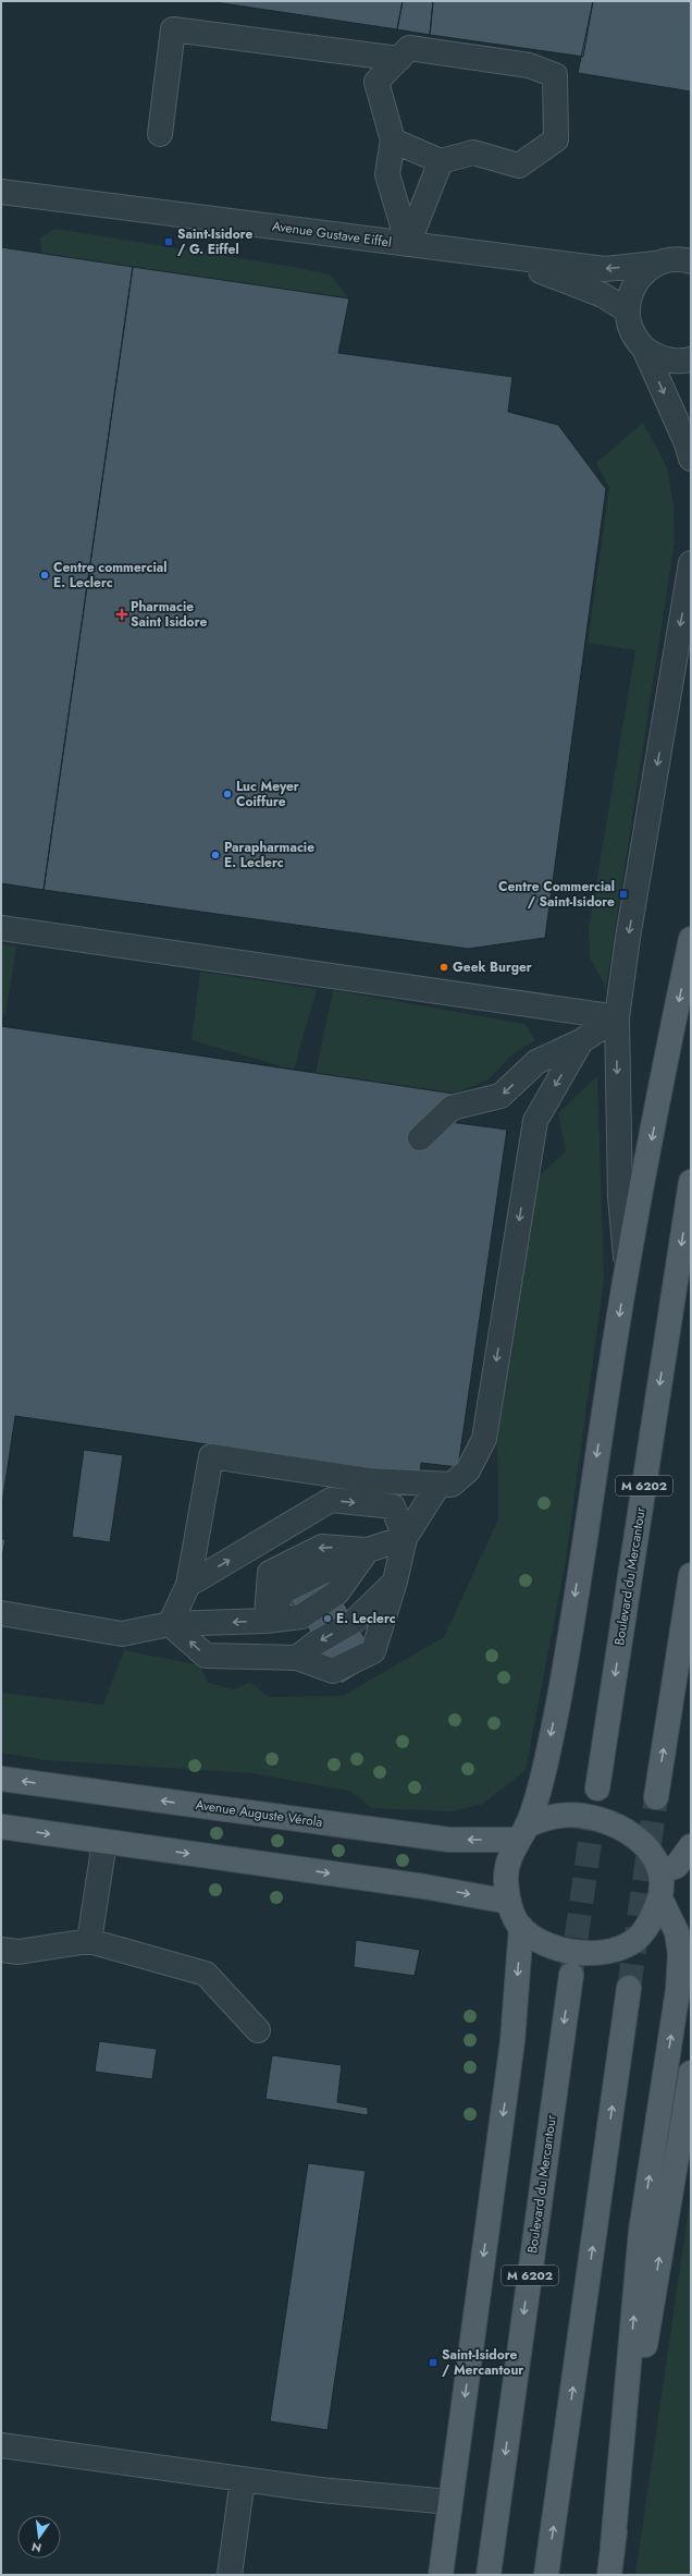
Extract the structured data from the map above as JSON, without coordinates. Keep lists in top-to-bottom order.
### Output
{
  "streets": {
    "main road": ["M 6202", "Boulevard du Mercantour", "Avenue Auguste Vérola"],
    "street": ["Avenue Gustave Eiffel"]
  },
  "places": {
    "transit": ["Saint-Isidore / G. Eiffel", "Centre Commercial / Saint-Isidore", "Saint-Isidore / Mercantour"],
    "other": [
      "Centre commercial E. Leclerc",
      "Luc Meyer Coiffure",
      "Parapharmacie E. Leclerc",
      "Geek Burger",
      "E. Leclerc"
    ],
    "health": ["Pharmacie Saint Isidore"]
  },
  "north": "bottom"
}
